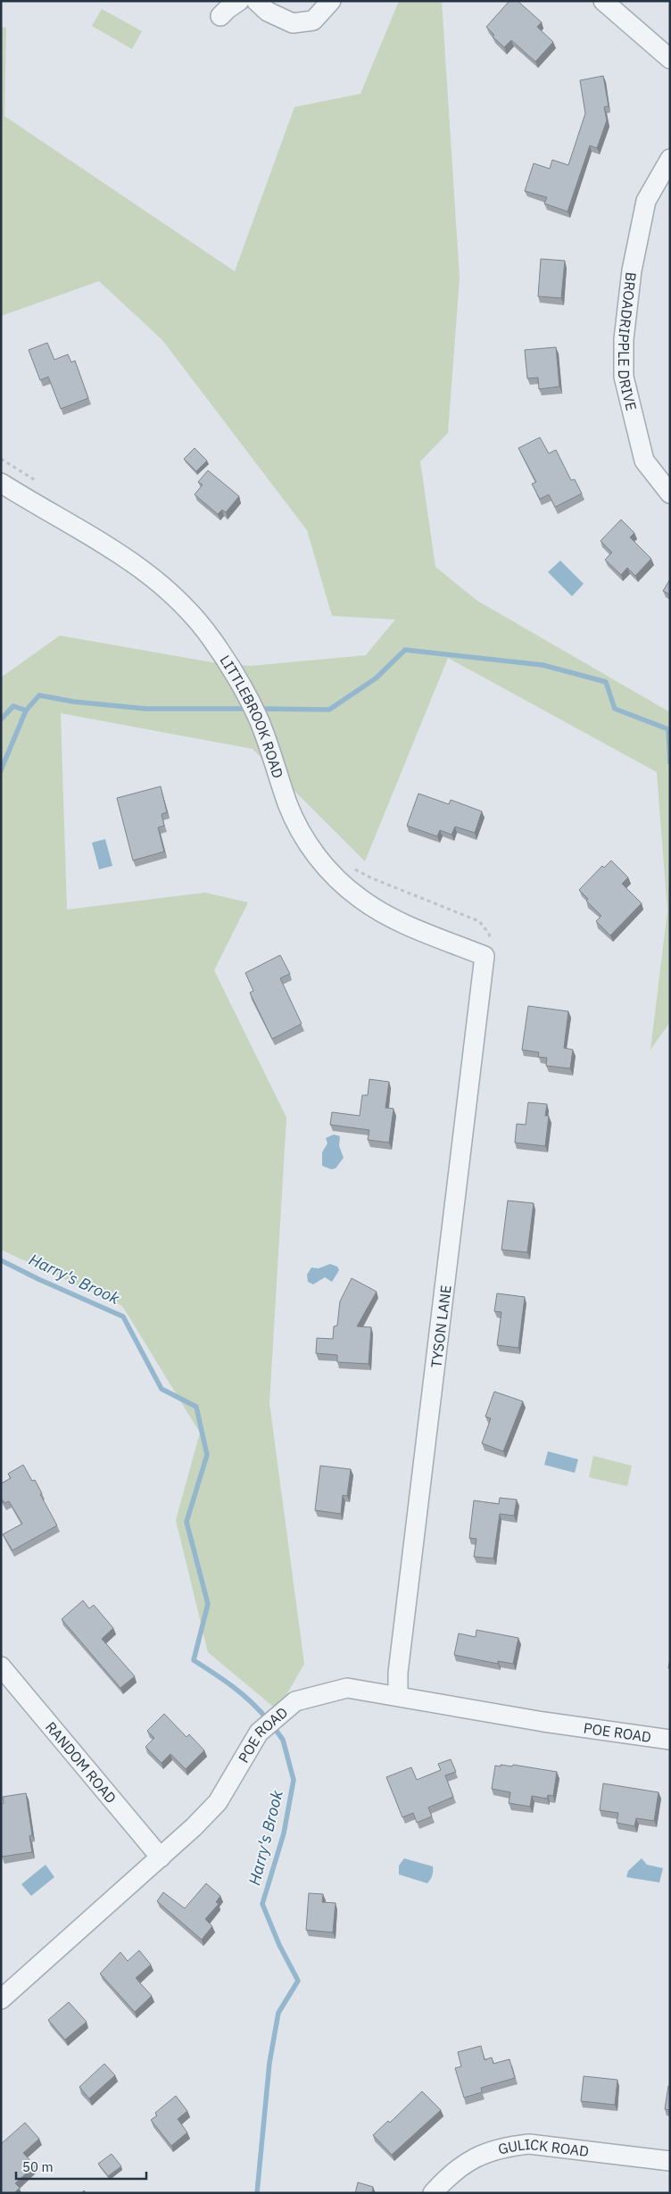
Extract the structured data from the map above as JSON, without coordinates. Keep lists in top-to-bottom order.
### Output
{
  "streets": {
    "street": [
      "BROADRIPPLE DRIVE",
      "LITTLEBROOK ROAD",
      "TYSON LANE",
      "POE ROAD",
      "RANDOM ROAD",
      "GULICK ROAD"
    ]
  },
  "crossings": [
    ["LITTLEBROOK ROAD", "TYSON LANE"],
    ["TYSON LANE", "POE ROAD"],
    ["POE ROAD", "RANDOM ROAD"]
  ],
  "water": ["Harry's Brook"],
  "scale_bar": "50 m"
}
